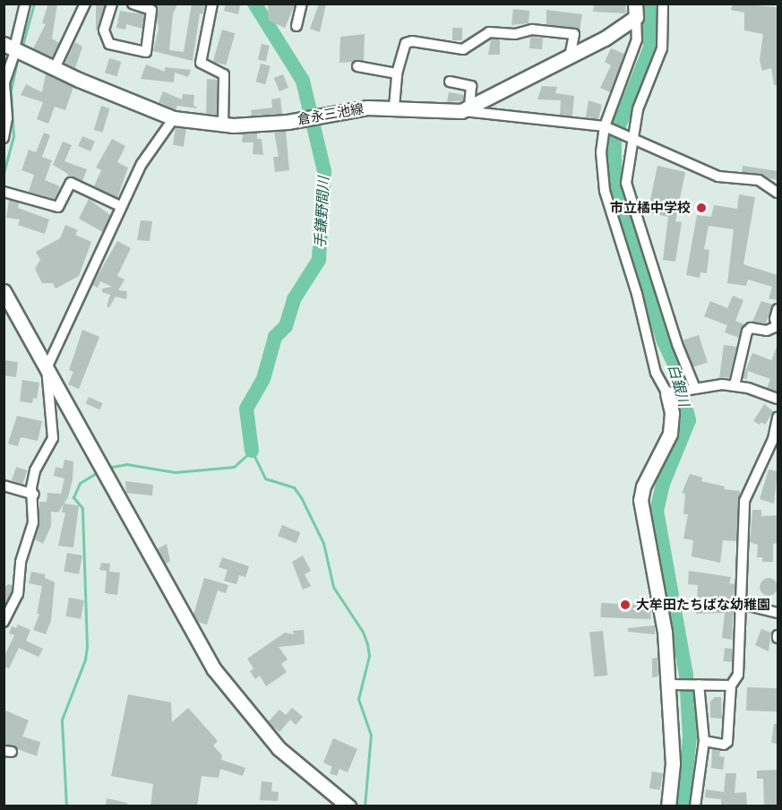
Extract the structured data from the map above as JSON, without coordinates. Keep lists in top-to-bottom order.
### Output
{
  "streets": {
    "street": ["倉永三池線"]
  },
  "water": ["手鎌野間川", "白銀川"],
  "places": ["市立橘中学校", "大牟田たちばな幼稚園"]
}
